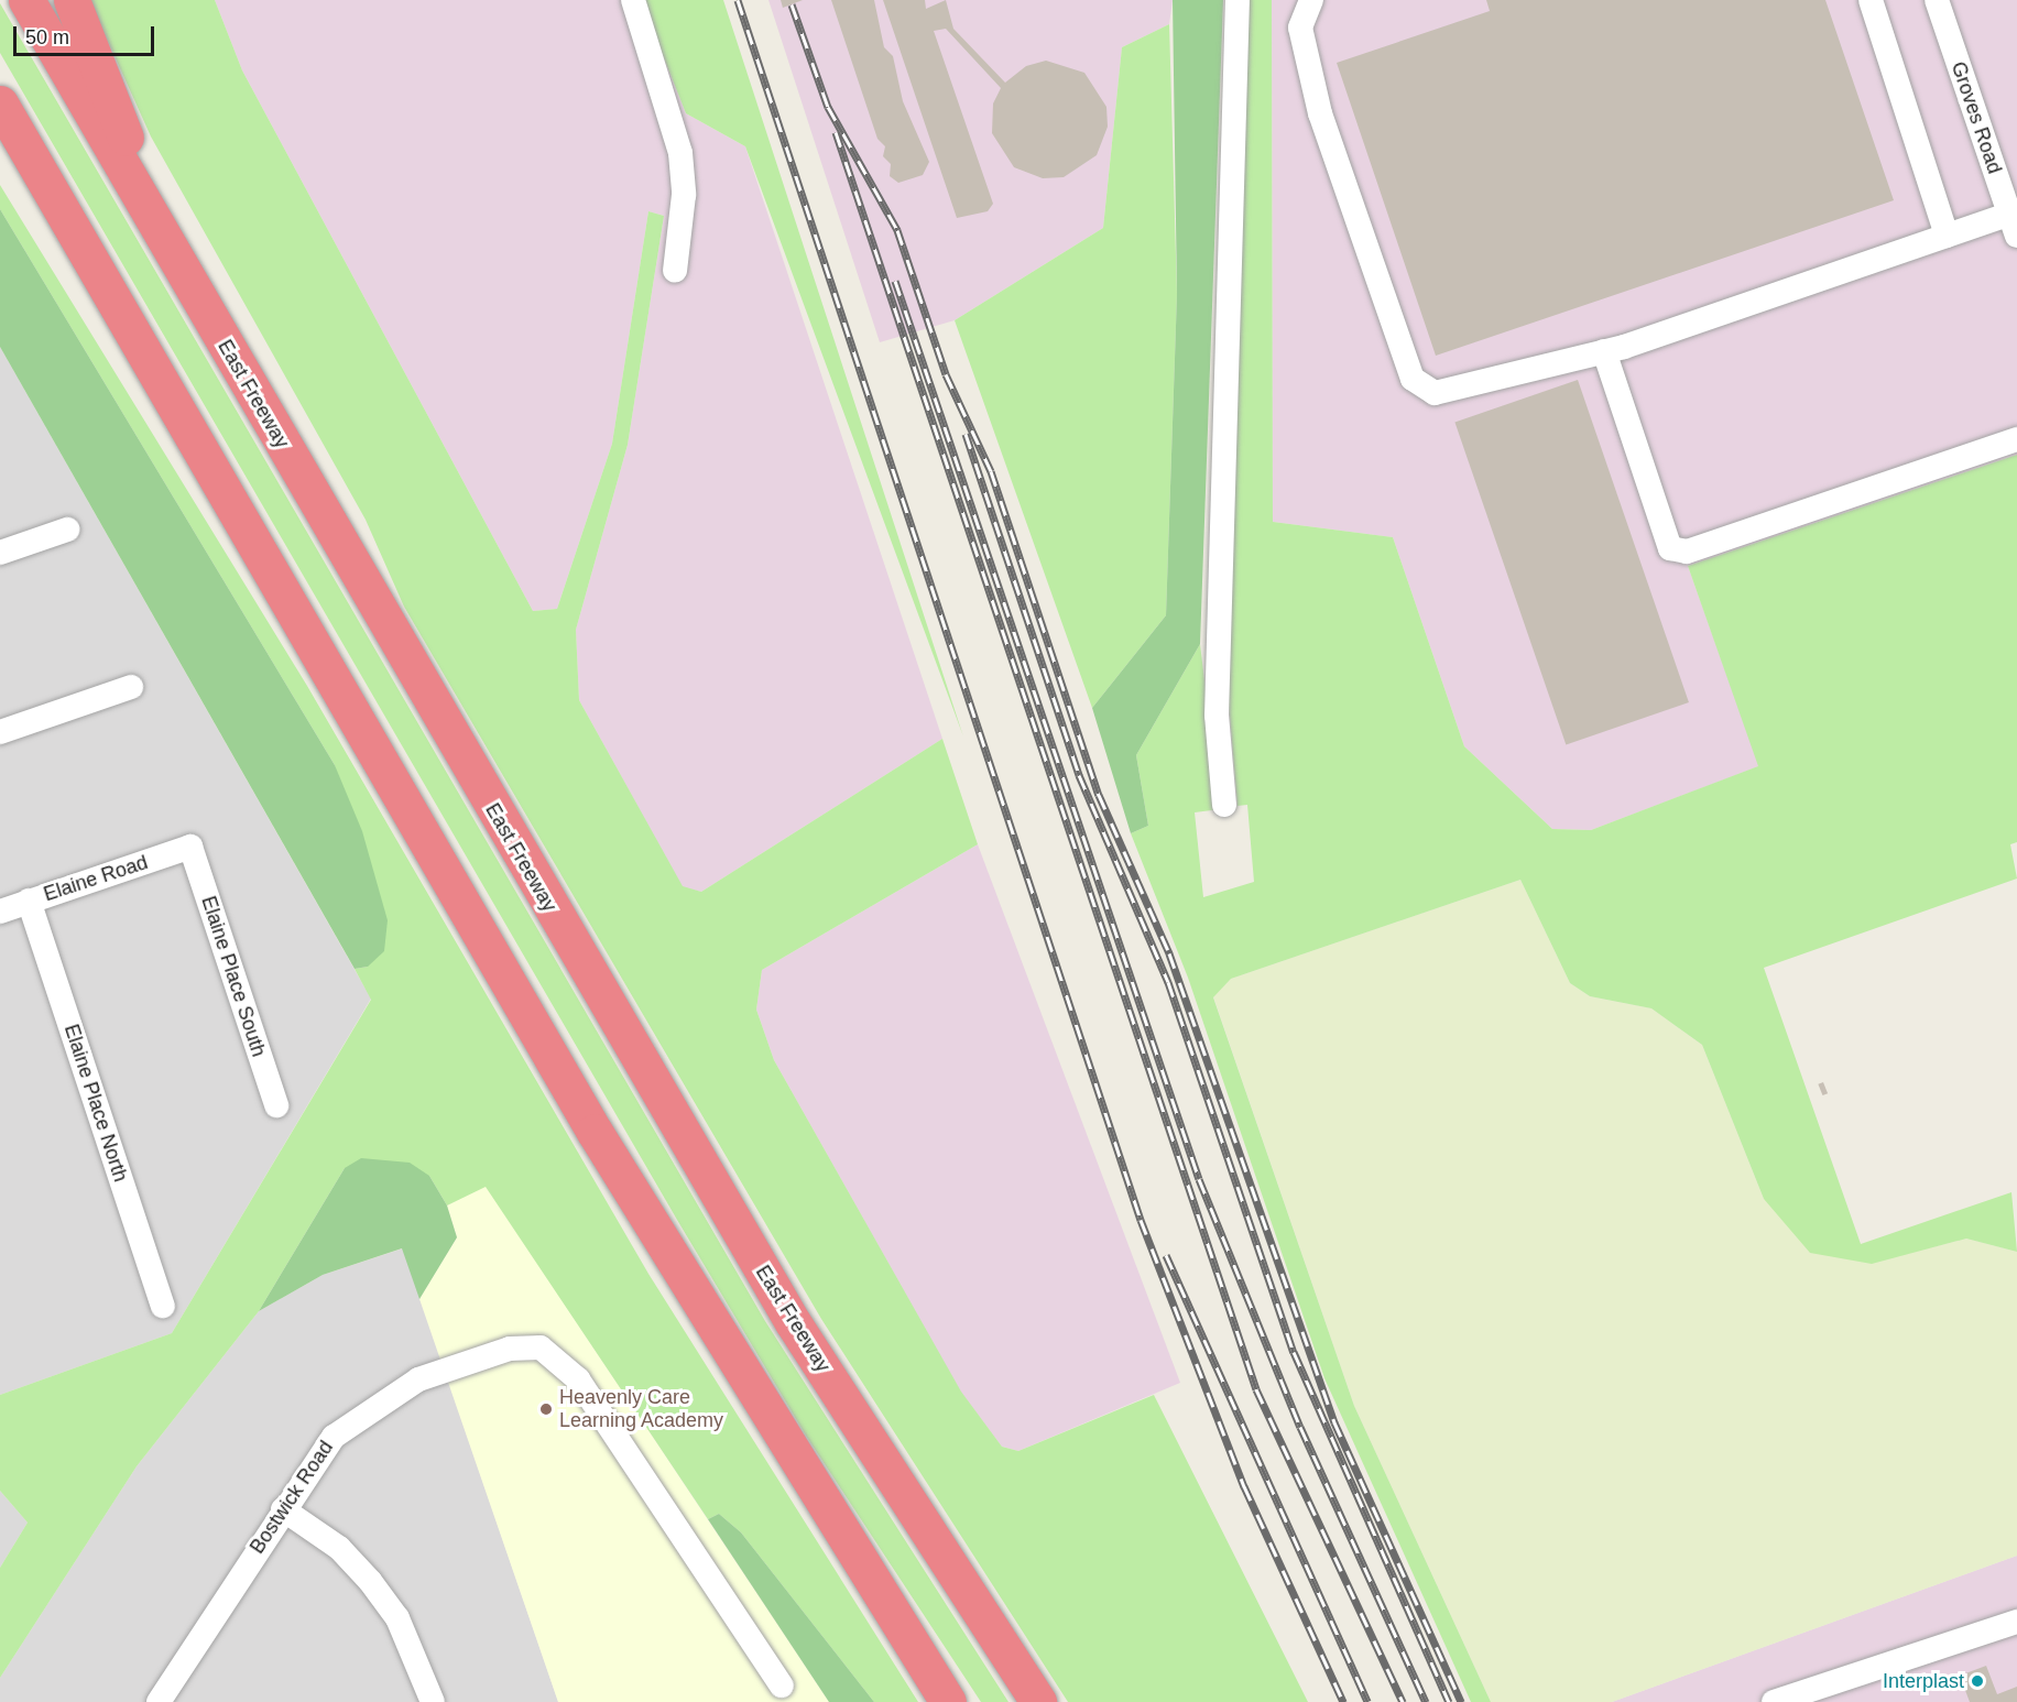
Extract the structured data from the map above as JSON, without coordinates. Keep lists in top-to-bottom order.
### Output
{
  "streets": {
    "highway": ["East Freeway"],
    "street": [
      "Groves Road",
      "Elaine Road",
      "Elaine Place South",
      "Elaine Place North",
      "Bostwick Road"
    ]
  },
  "crossings": [
    ["Elaine Road", "Elaine Place South"],
    ["Elaine Road", "Elaine Place North"]
  ],
  "places": ["Heavenly Care Learning Academy", "Interplast"],
  "scale_bar": "50 m"
}
